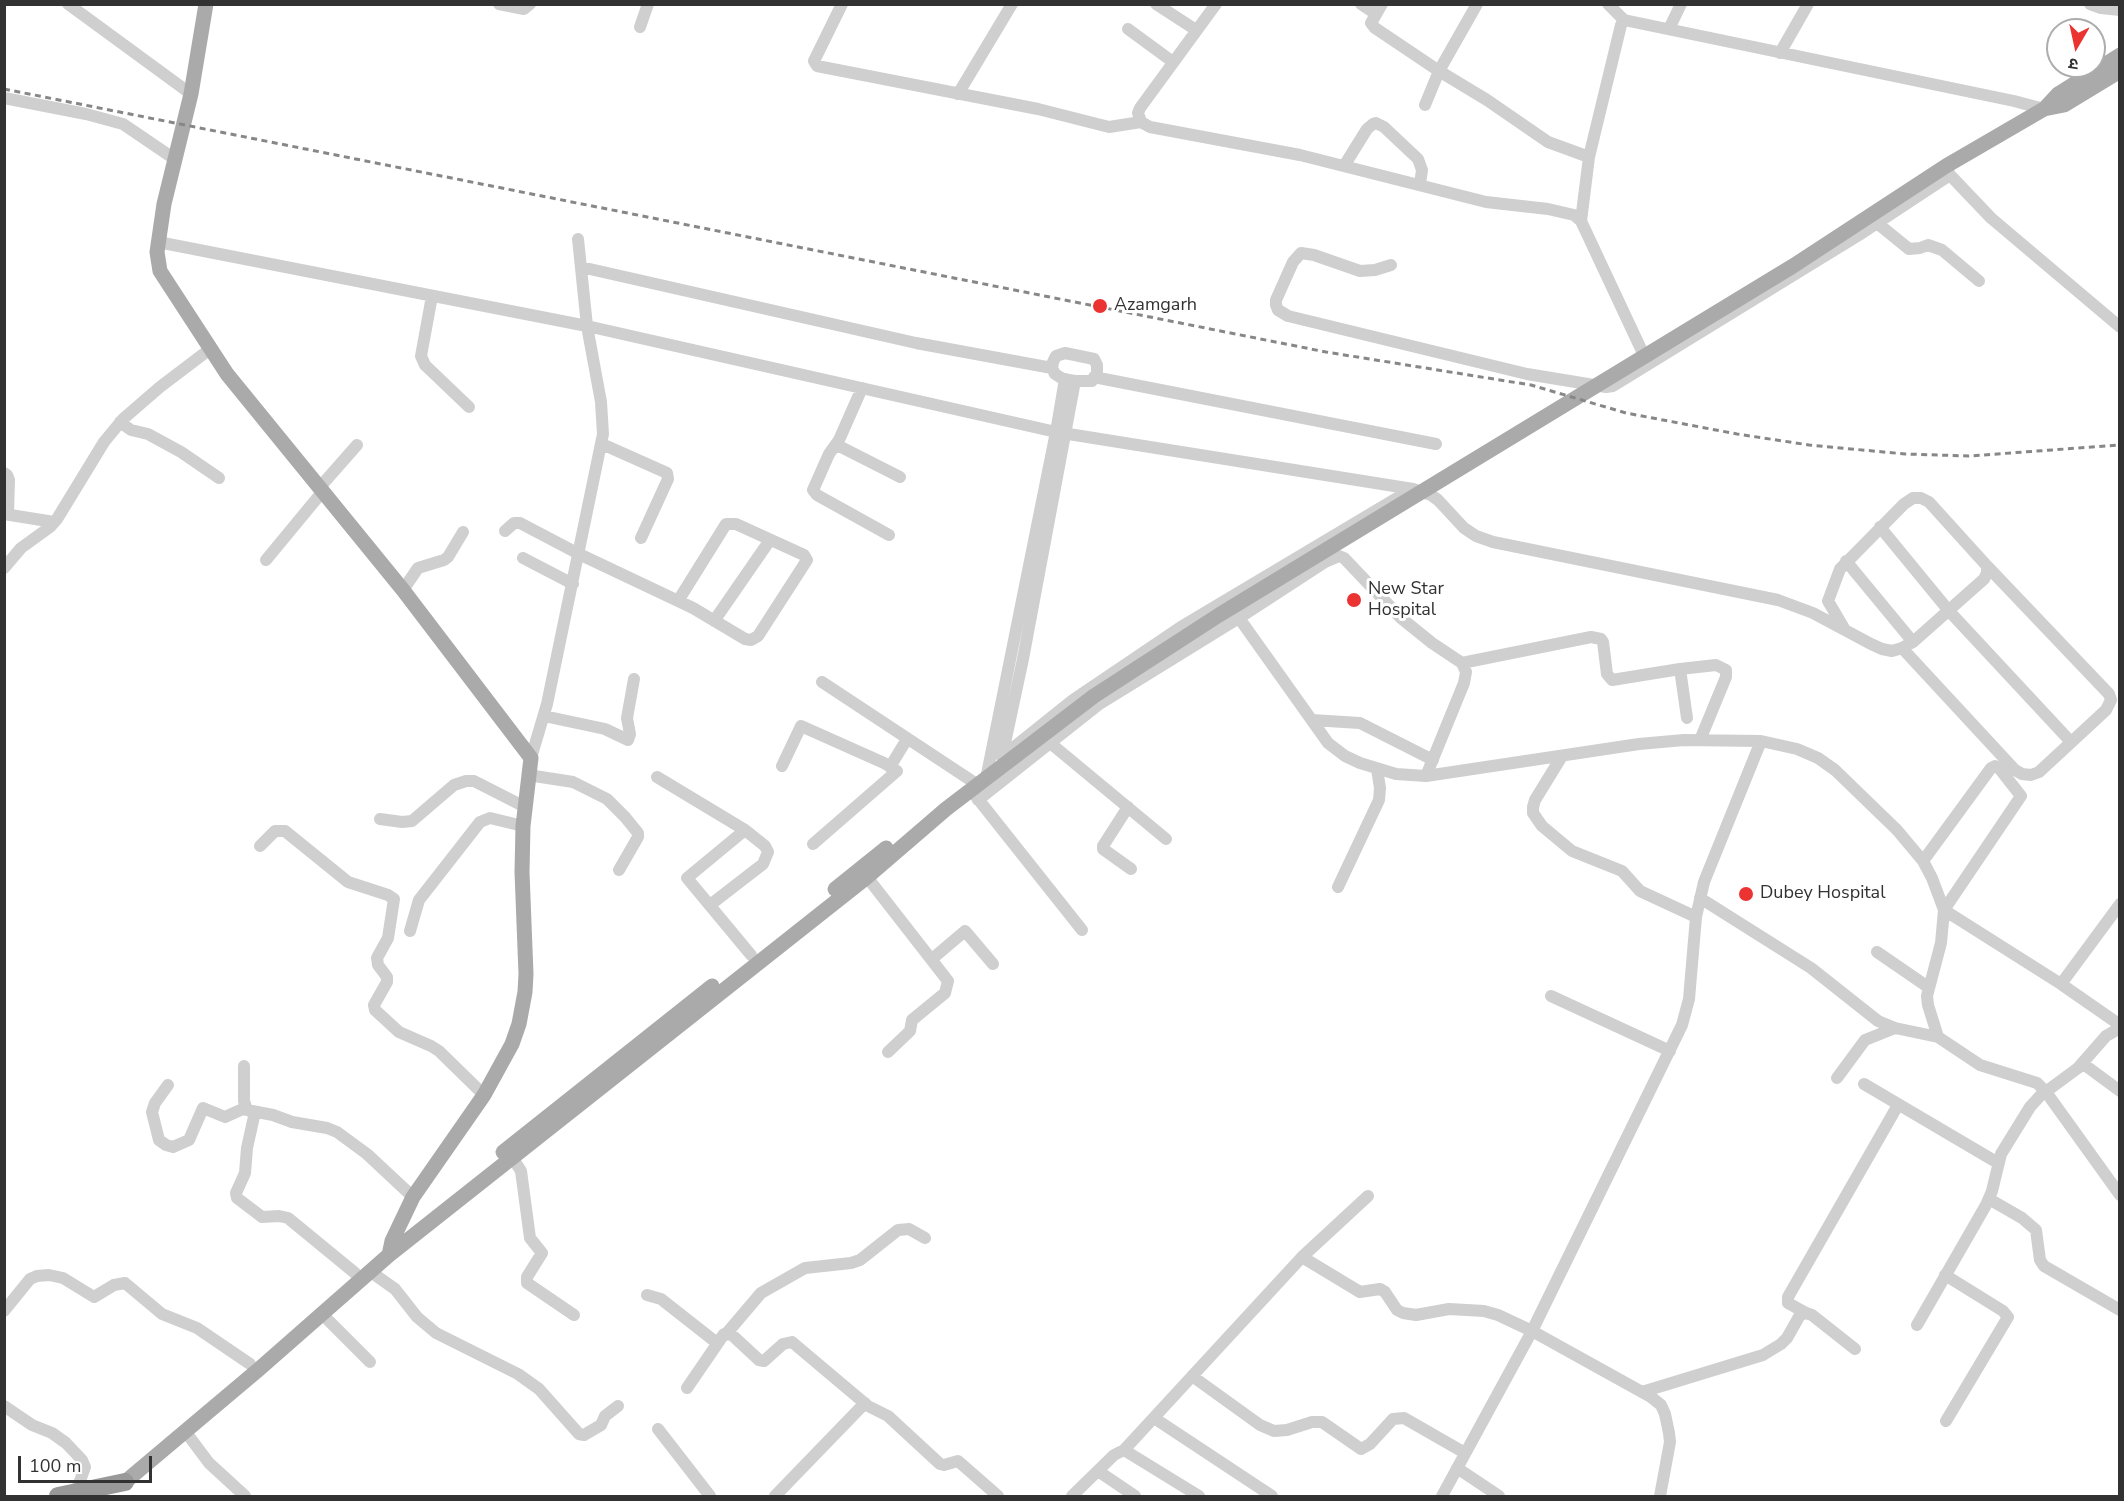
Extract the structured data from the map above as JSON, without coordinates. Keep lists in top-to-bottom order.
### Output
{
  "places": ["Azamgarh", "New Star Hospital", "Dubey Hospital"],
  "scale_bar": "100 m",
  "north": "bottom"
}
